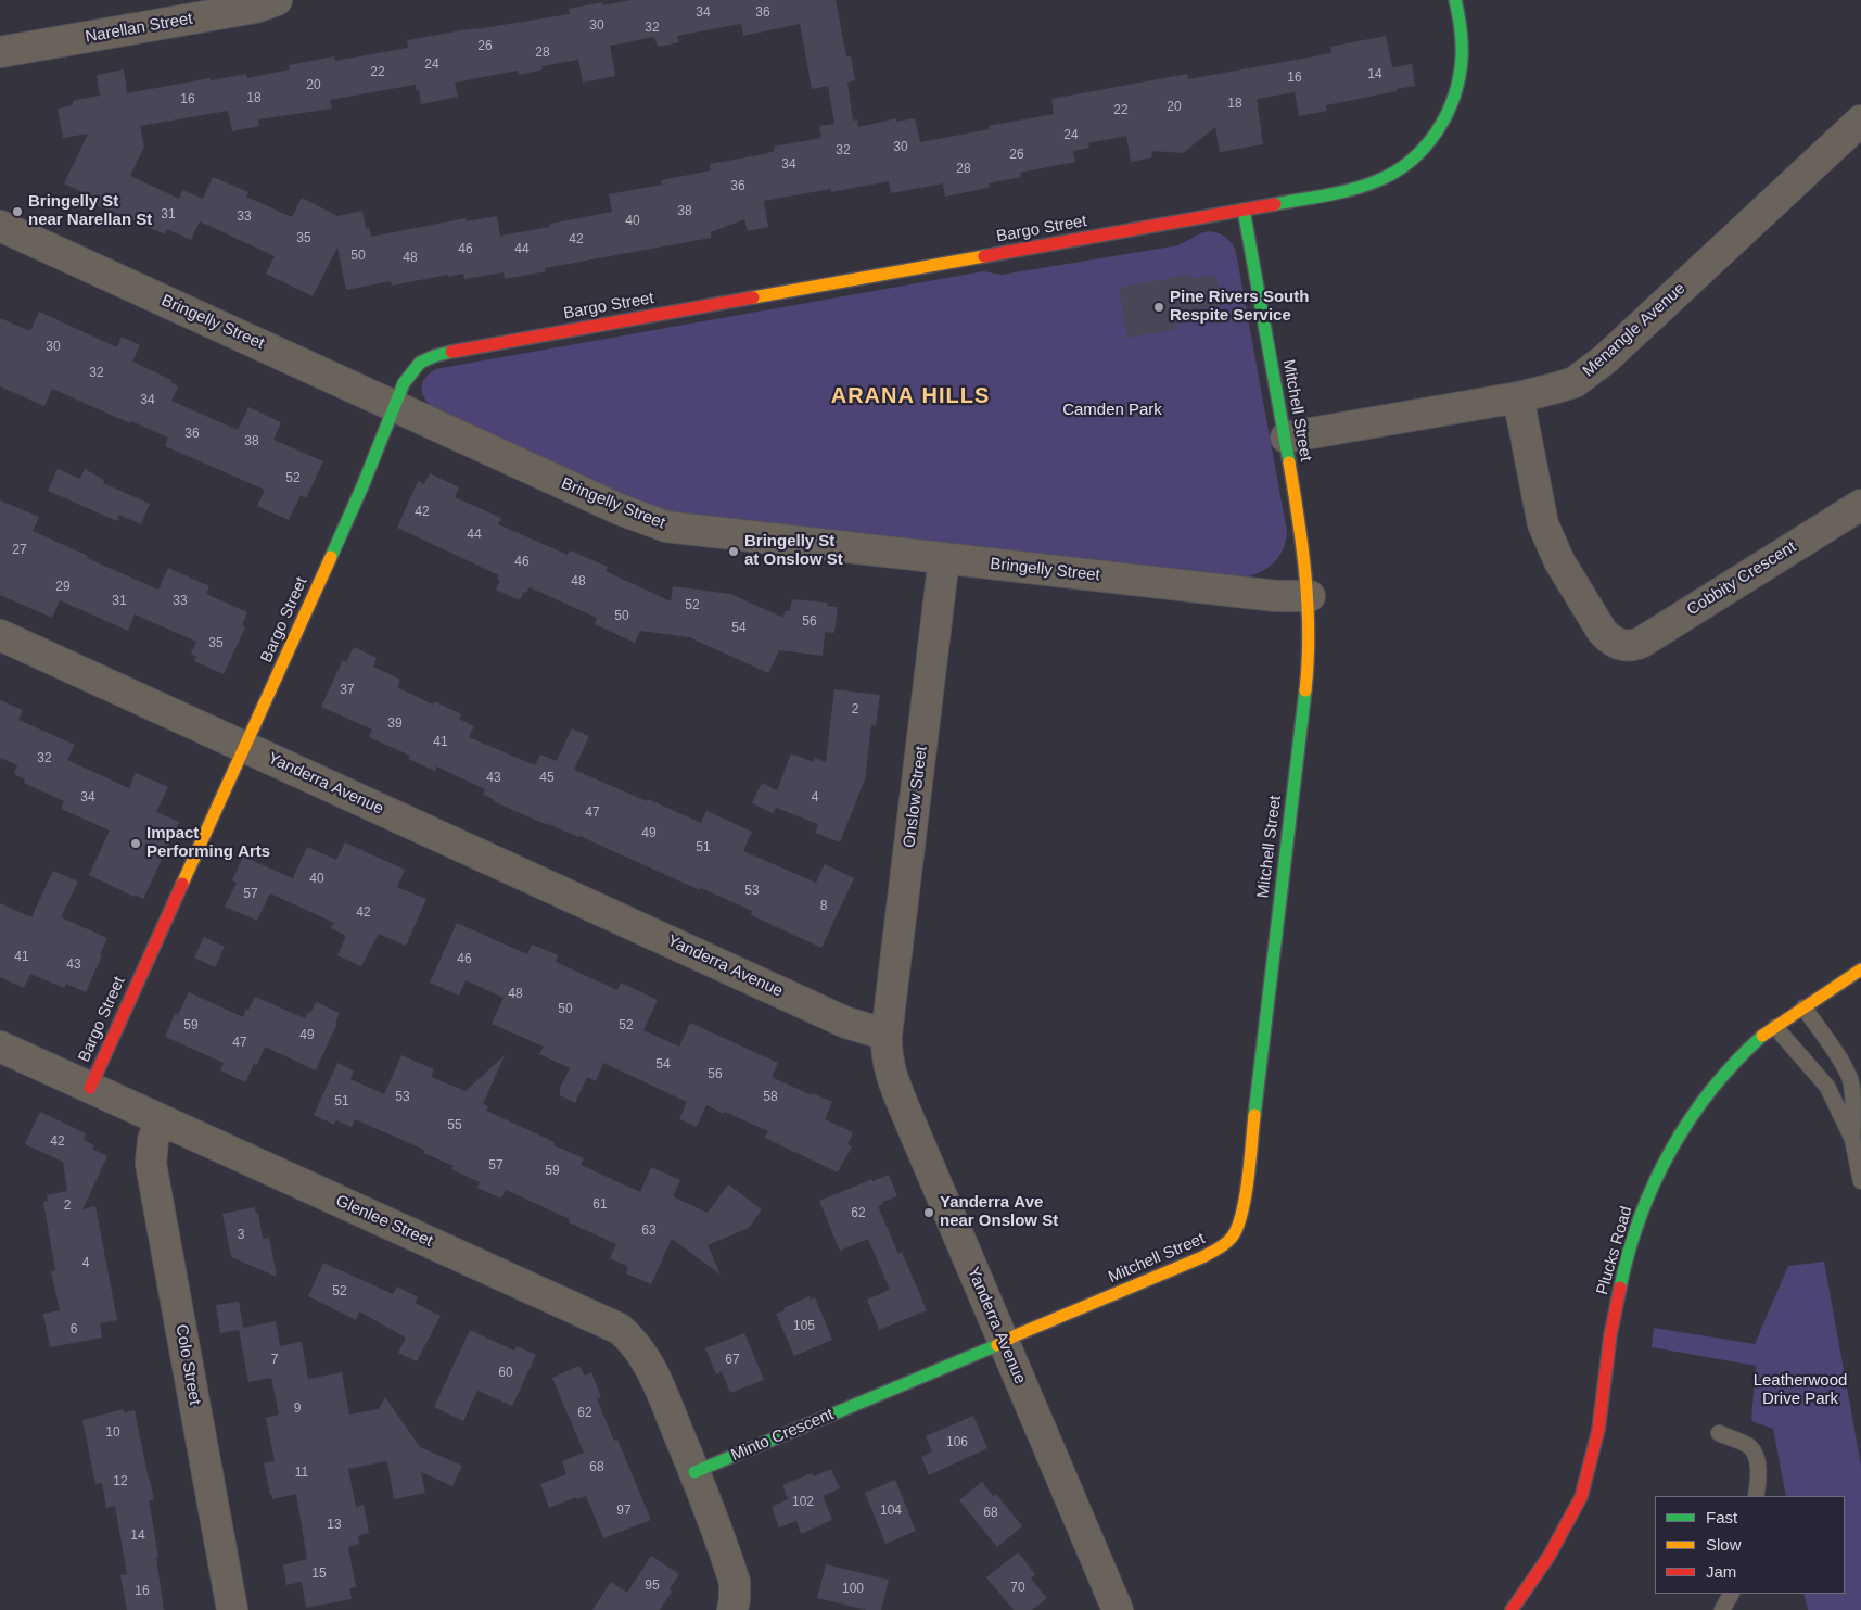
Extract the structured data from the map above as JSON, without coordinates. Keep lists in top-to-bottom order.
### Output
{
  "streets": {
    "street": [
      "Narellan Street",
      "Bargo Street",
      "Bringelly Street",
      "Menangle Avenue",
      "Mitchell Street",
      "Cobbity Crescent",
      "Yanderra Avenue",
      "Onslow Street",
      "Glenlee Street",
      "Plucks Road",
      "Colo Street",
      "Minto Crescent"
    ]
  },
  "crossings": [
    ["Bargo Street", "Bringelly Street"],
    ["Bargo Street", "Mitchell Street"],
    ["Bargo Street", "Yanderra Avenue"],
    ["Bargo Street", "Glenlee Street"],
    ["Bringelly Street", "Mitchell Street"],
    ["Bringelly Street", "Onslow Street"],
    ["Menangle Avenue", "Mitchell Street"],
    ["Menangle Avenue", "Cobbity Crescent"],
    ["Mitchell Street", "Yanderra Avenue"],
    ["Mitchell Street", "Minto Crescent"],
    ["Yanderra Avenue", "Onslow Street"],
    ["Yanderra Avenue", "Minto Crescent"],
    ["Glenlee Street", "Colo Street"],
    ["Glenlee Street", "Minto Crescent"]
  ],
  "districts": ["ARANA HILLS"],
  "parks": ["Camden Park", "Leatherwood Drive Park"],
  "places": [
    "Bringelly St near Narellan St",
    "Pine Rivers South Respite Service",
    "Bringelly St at Onslow St",
    "Impact Performing Arts",
    "Yanderra Ave near Onslow St"
  ],
  "house_numbers": [
    "34",
    "36",
    "30",
    "32",
    "26",
    "28",
    "24",
    "22",
    "14",
    "16",
    "20",
    "18",
    "16",
    "18",
    "20",
    "22",
    "24",
    "30",
    "32",
    "26",
    "34",
    "28",
    "36",
    "38",
    "31",
    "33",
    "40",
    "35",
    "42",
    "46",
    "44",
    "50",
    "48",
    "30",
    "32",
    "34",
    "36",
    "38",
    "52",
    "42",
    "44",
    "27",
    "46",
    "48",
    "29",
    "31",
    "33",
    "52",
    "50",
    "56",
    "54",
    "35",
    "37",
    "2",
    "39",
    "41",
    "32",
    "43",
    "45",
    "34",
    "4",
    "47",
    "49",
    "51",
    "40",
    "53",
    "57",
    "8",
    "42",
    "41",
    "46",
    "43",
    "48",
    "50",
    "59",
    "52",
    "49",
    "47",
    "54",
    "56",
    "53",
    "58",
    "51",
    "55",
    "42",
    "57",
    "59",
    "61",
    "2",
    "62",
    "63",
    "3",
    "4",
    "52",
    "105",
    "6",
    "7",
    "67",
    "60",
    "9",
    "62",
    "10",
    "106",
    "68",
    "11",
    "12",
    "102",
    "97",
    "104",
    "68",
    "13",
    "14",
    "15",
    "95",
    "70",
    "100",
    "16"
  ],
  "legend": ["Fast", "Slow", "Jam"]
}
